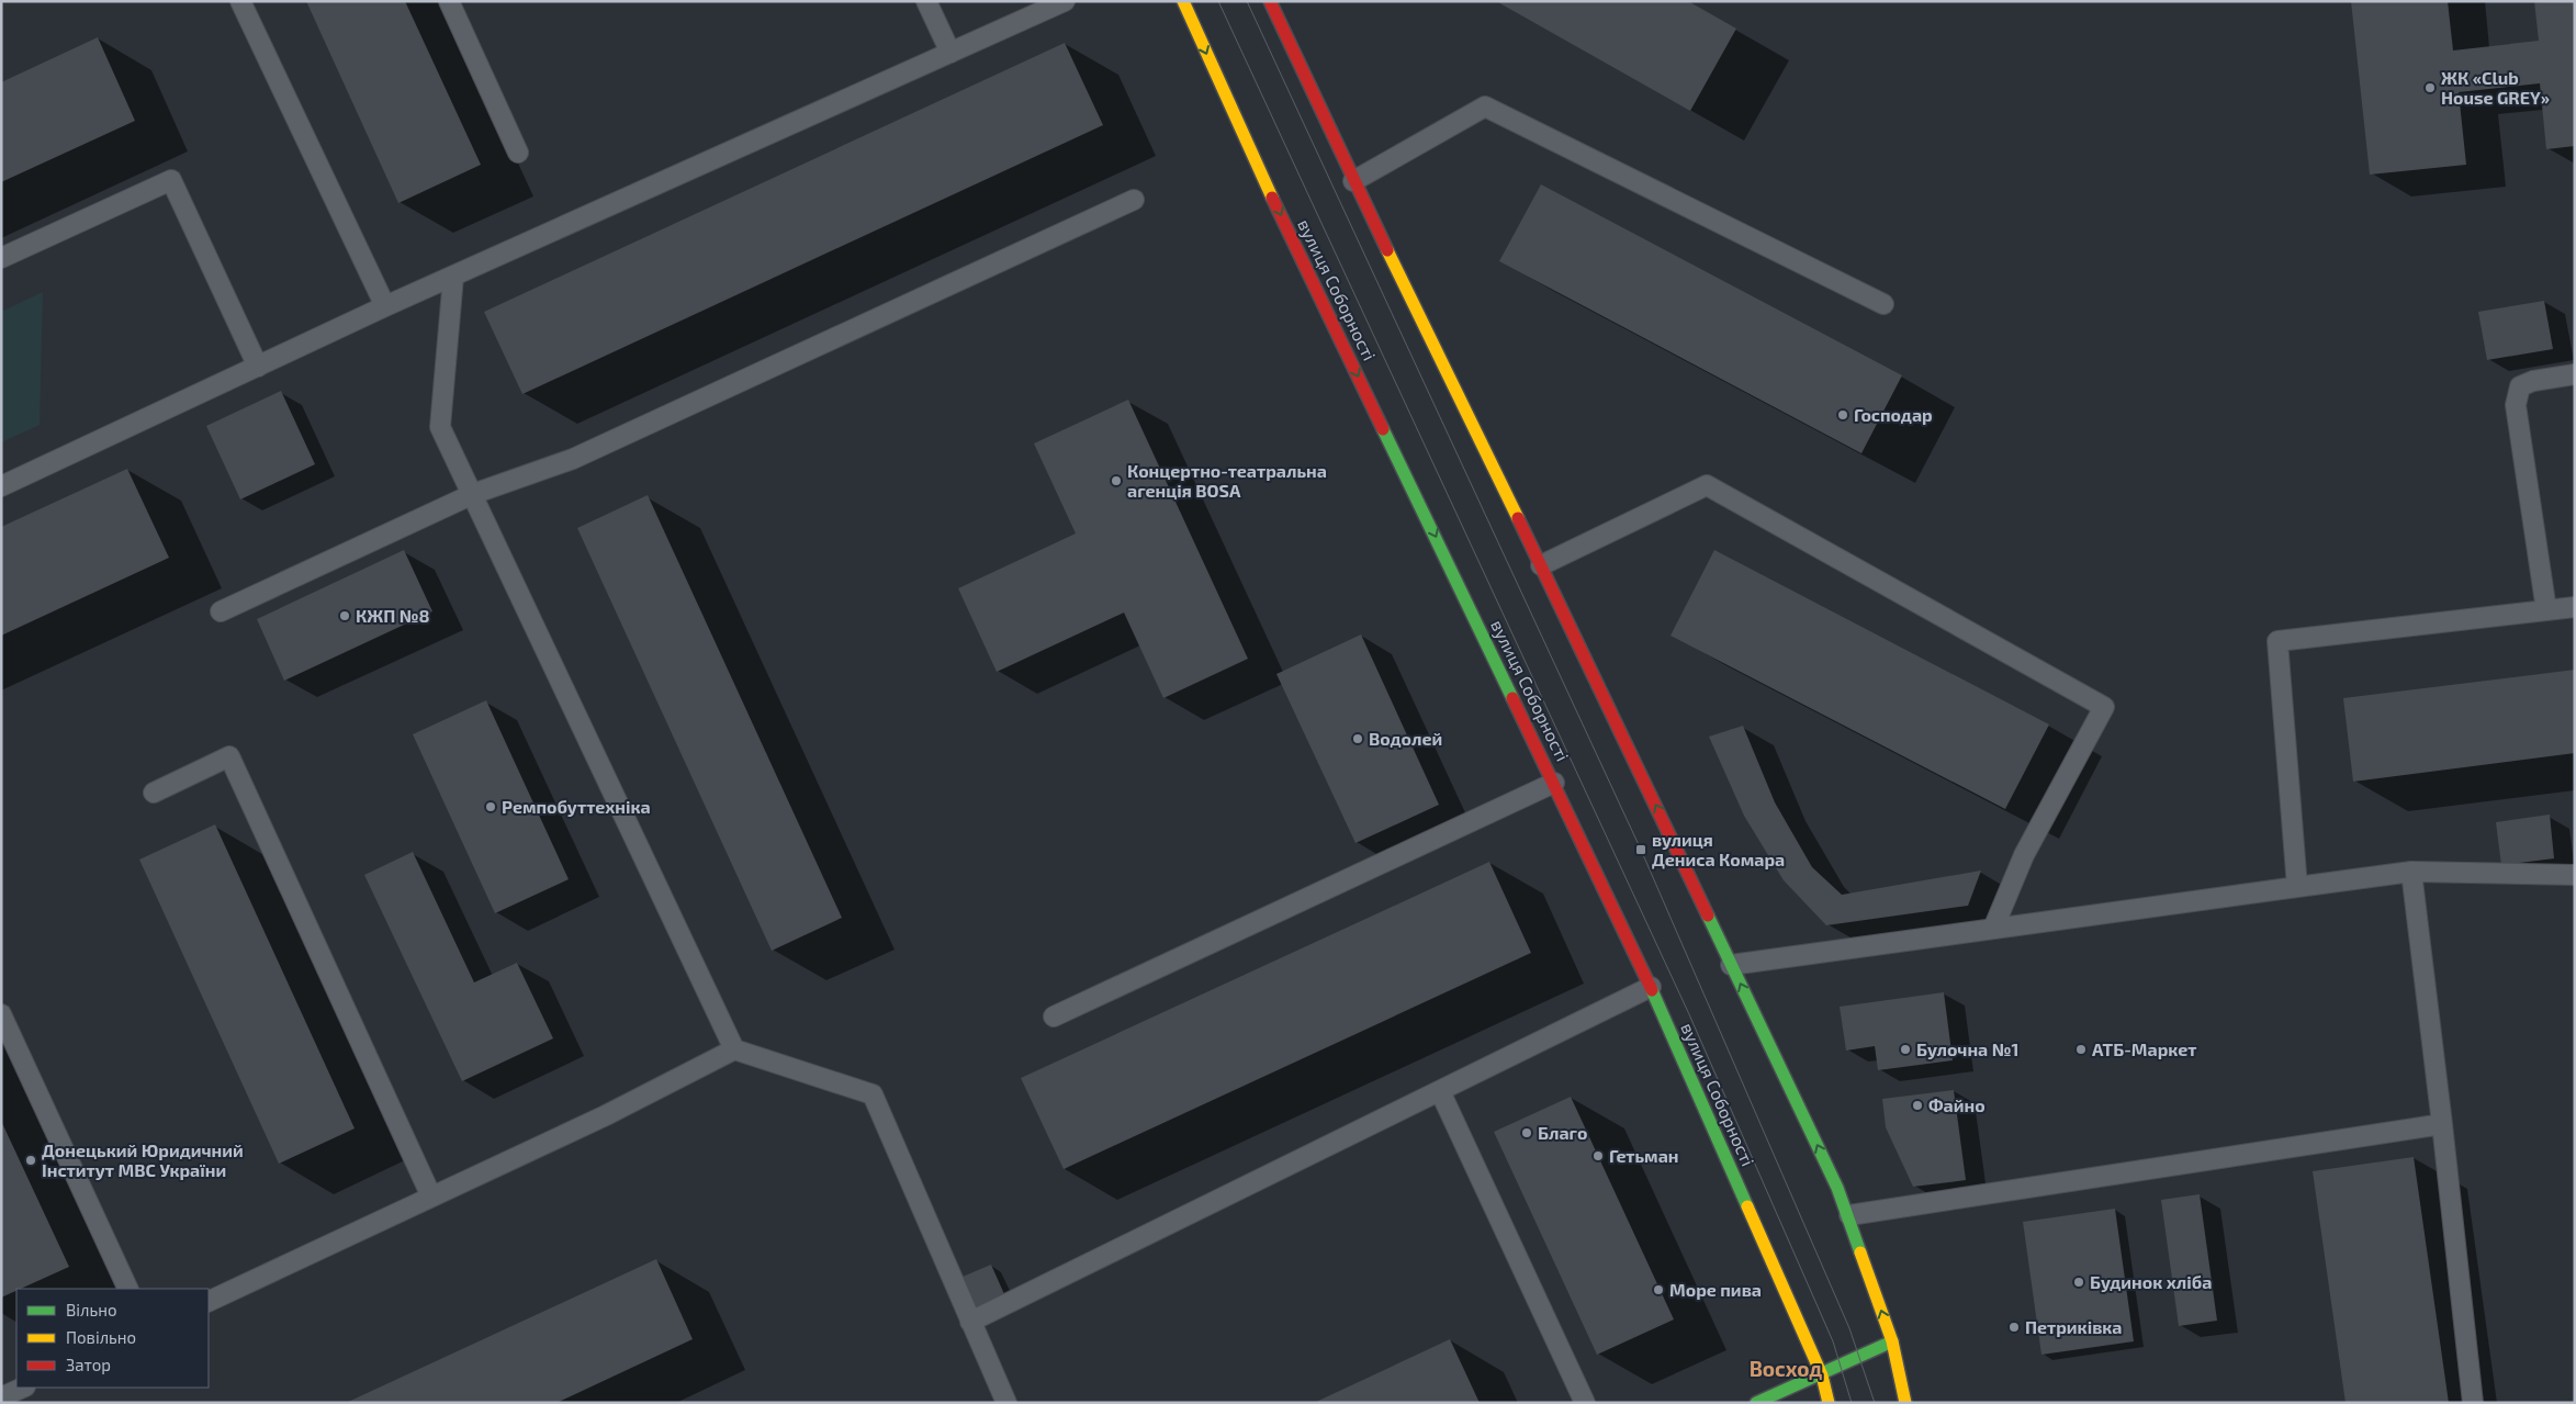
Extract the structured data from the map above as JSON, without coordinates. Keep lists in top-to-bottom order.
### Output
{
  "streets": {
    "main road": ["вулиця Соборності"]
  },
  "districts": ["Восход"],
  "places": {
    "other": [
      "ЖК «Club House GREY»",
      "Господар",
      "Концертно-театральна агенція BOSA",
      "КЖП №8",
      "Водолей",
      "Ремпобуттехніка",
      "Булочна №1",
      "АТБ-Маркет",
      "Файно",
      "Благо",
      "Гетьман",
      "Донецький Юридичний Інститут МВС України",
      "Будинок хліба",
      "Море пива",
      "Петриківка"
    ],
    "transit": ["вулиця Дениса Комара"]
  },
  "legend": ["Вільно", "Повільно", "Затор"]
}
